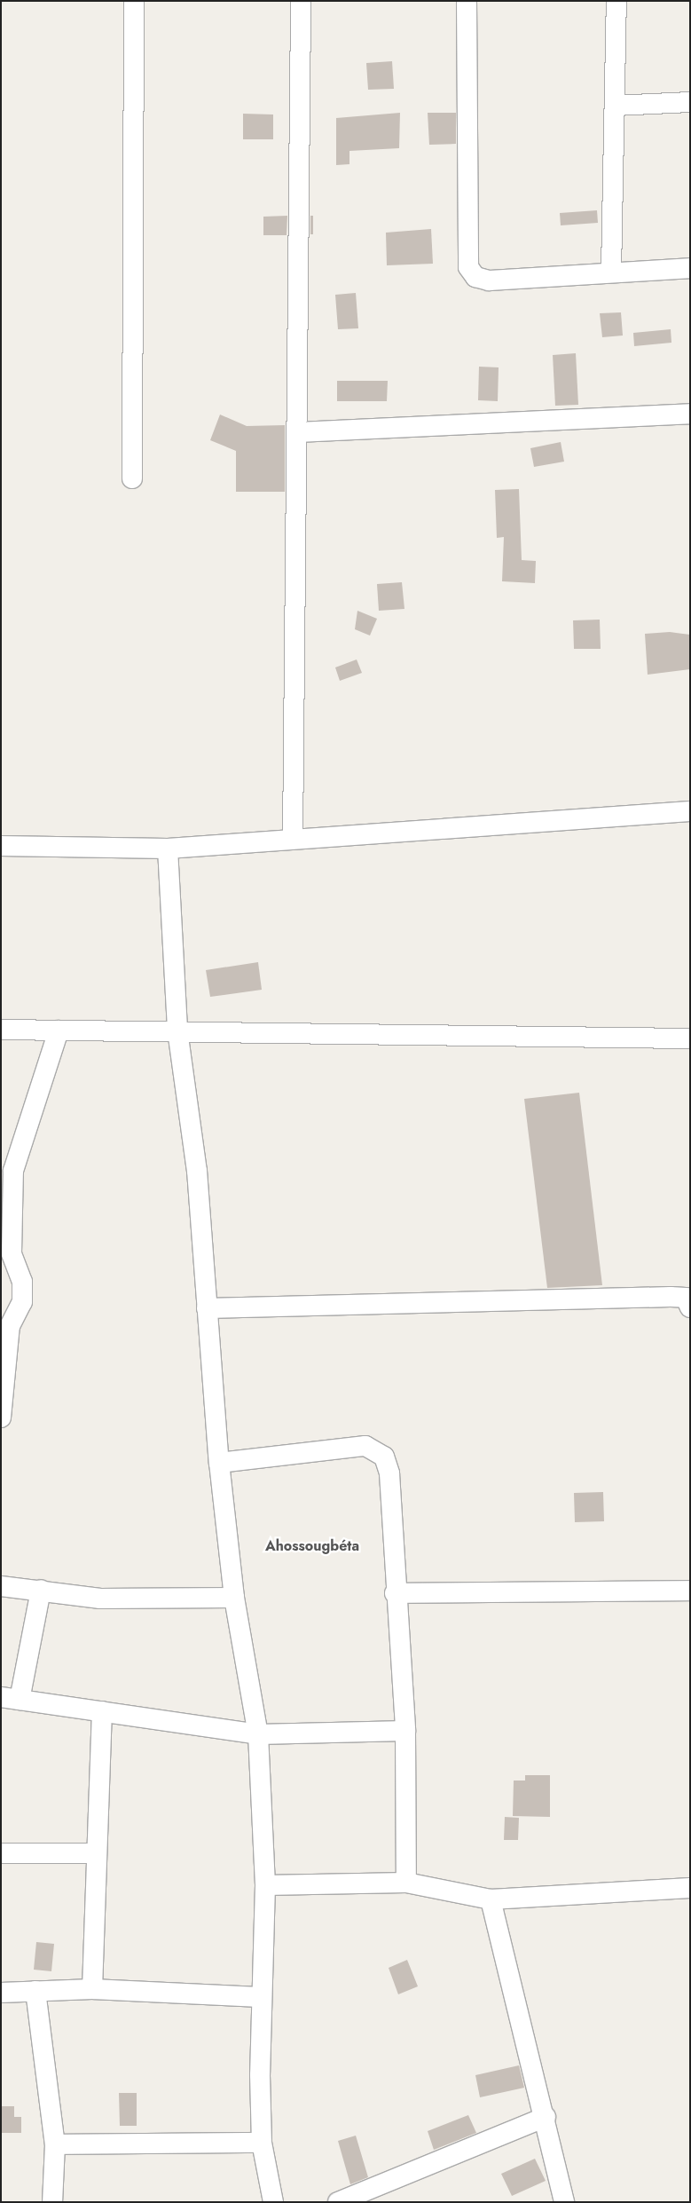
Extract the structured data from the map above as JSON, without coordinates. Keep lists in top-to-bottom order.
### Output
{
  "districts": ["Ahossougbéta"]
}
